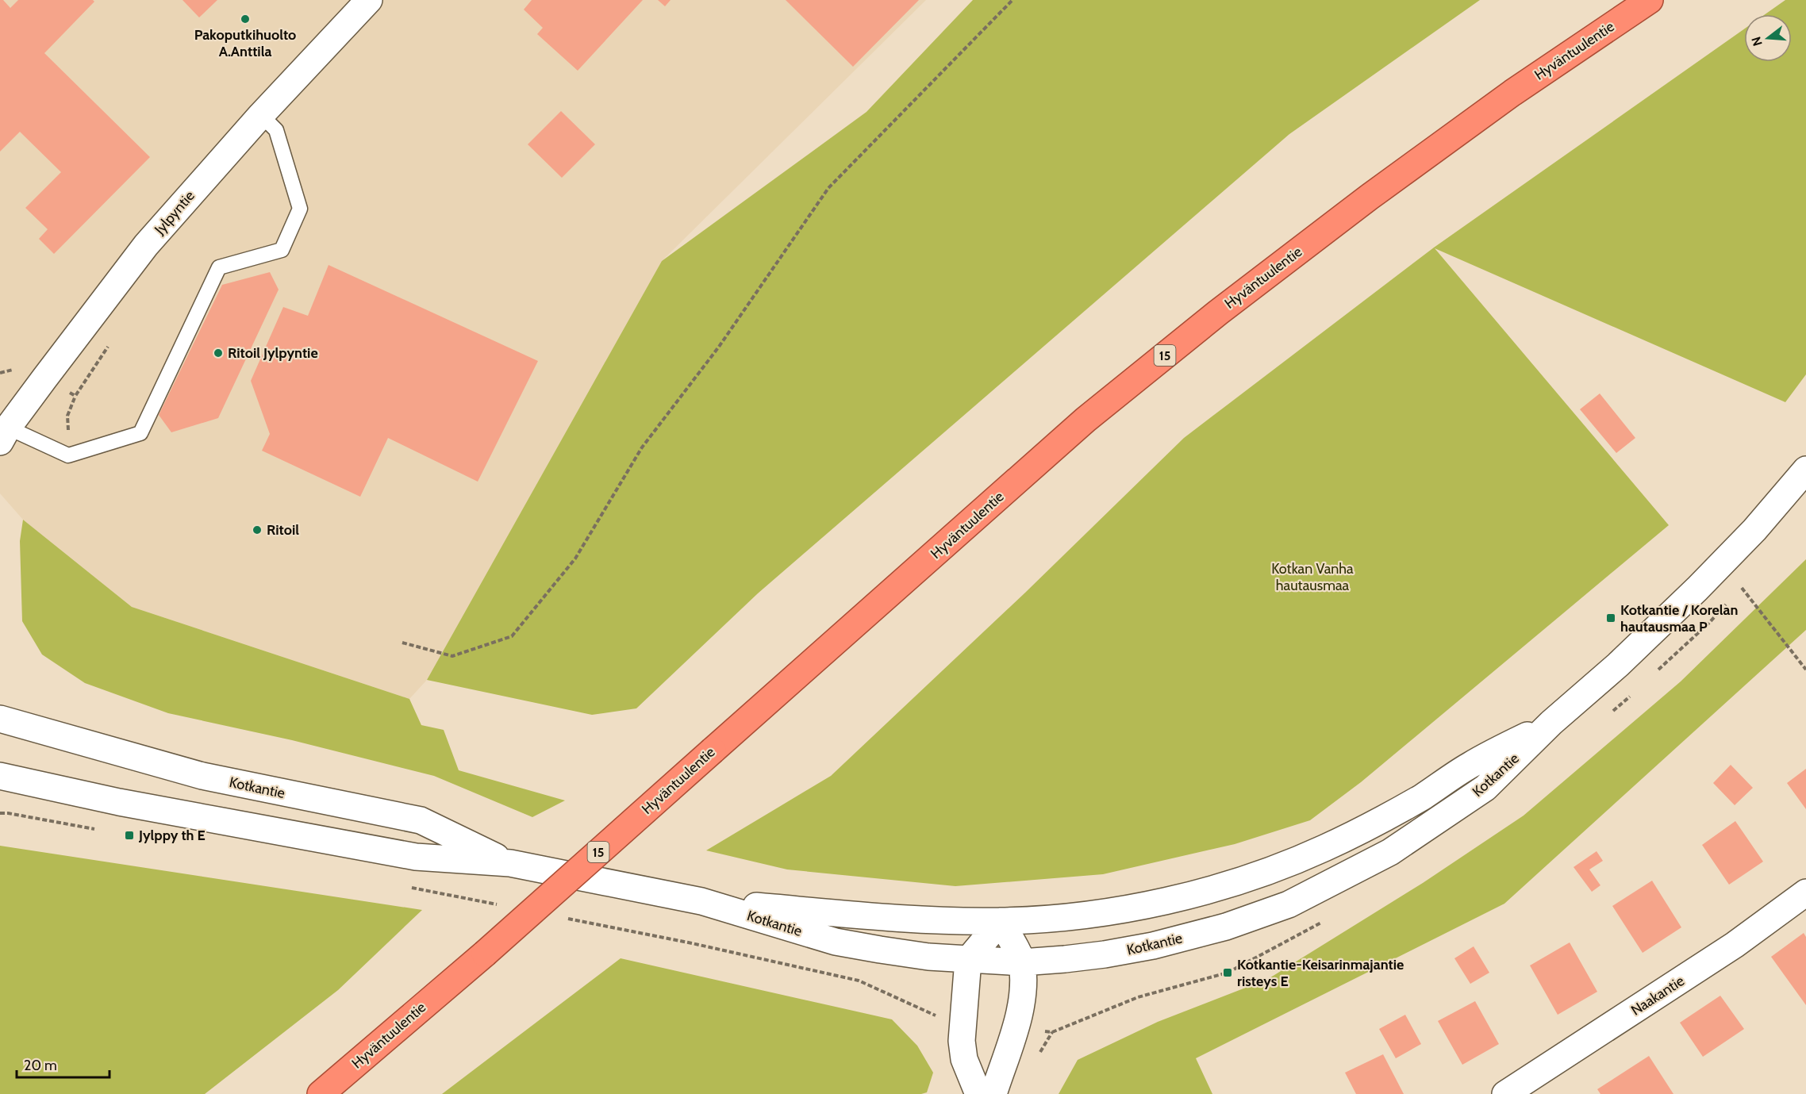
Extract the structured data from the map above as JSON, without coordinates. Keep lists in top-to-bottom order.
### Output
{
  "streets": {
    "highway": ["Hyväntuulentie", "15"],
    "street": ["Jylpyntie", "Kotkantie", "Naakantie"]
  },
  "parks": ["Kotkan Vanha hautausmaa"],
  "places": {
    "other": ["Pakoputkihuolto A.Anttila", "Ritoil Jylpyntie", "Ritoil"],
    "transit": ["Kotkantie / Korelan hautausmaa P", "Jylppy th E", "Kotkantie-Keisarinmajantie risteys E"]
  },
  "scale_bar": "20 m",
  "north": "left"
}
